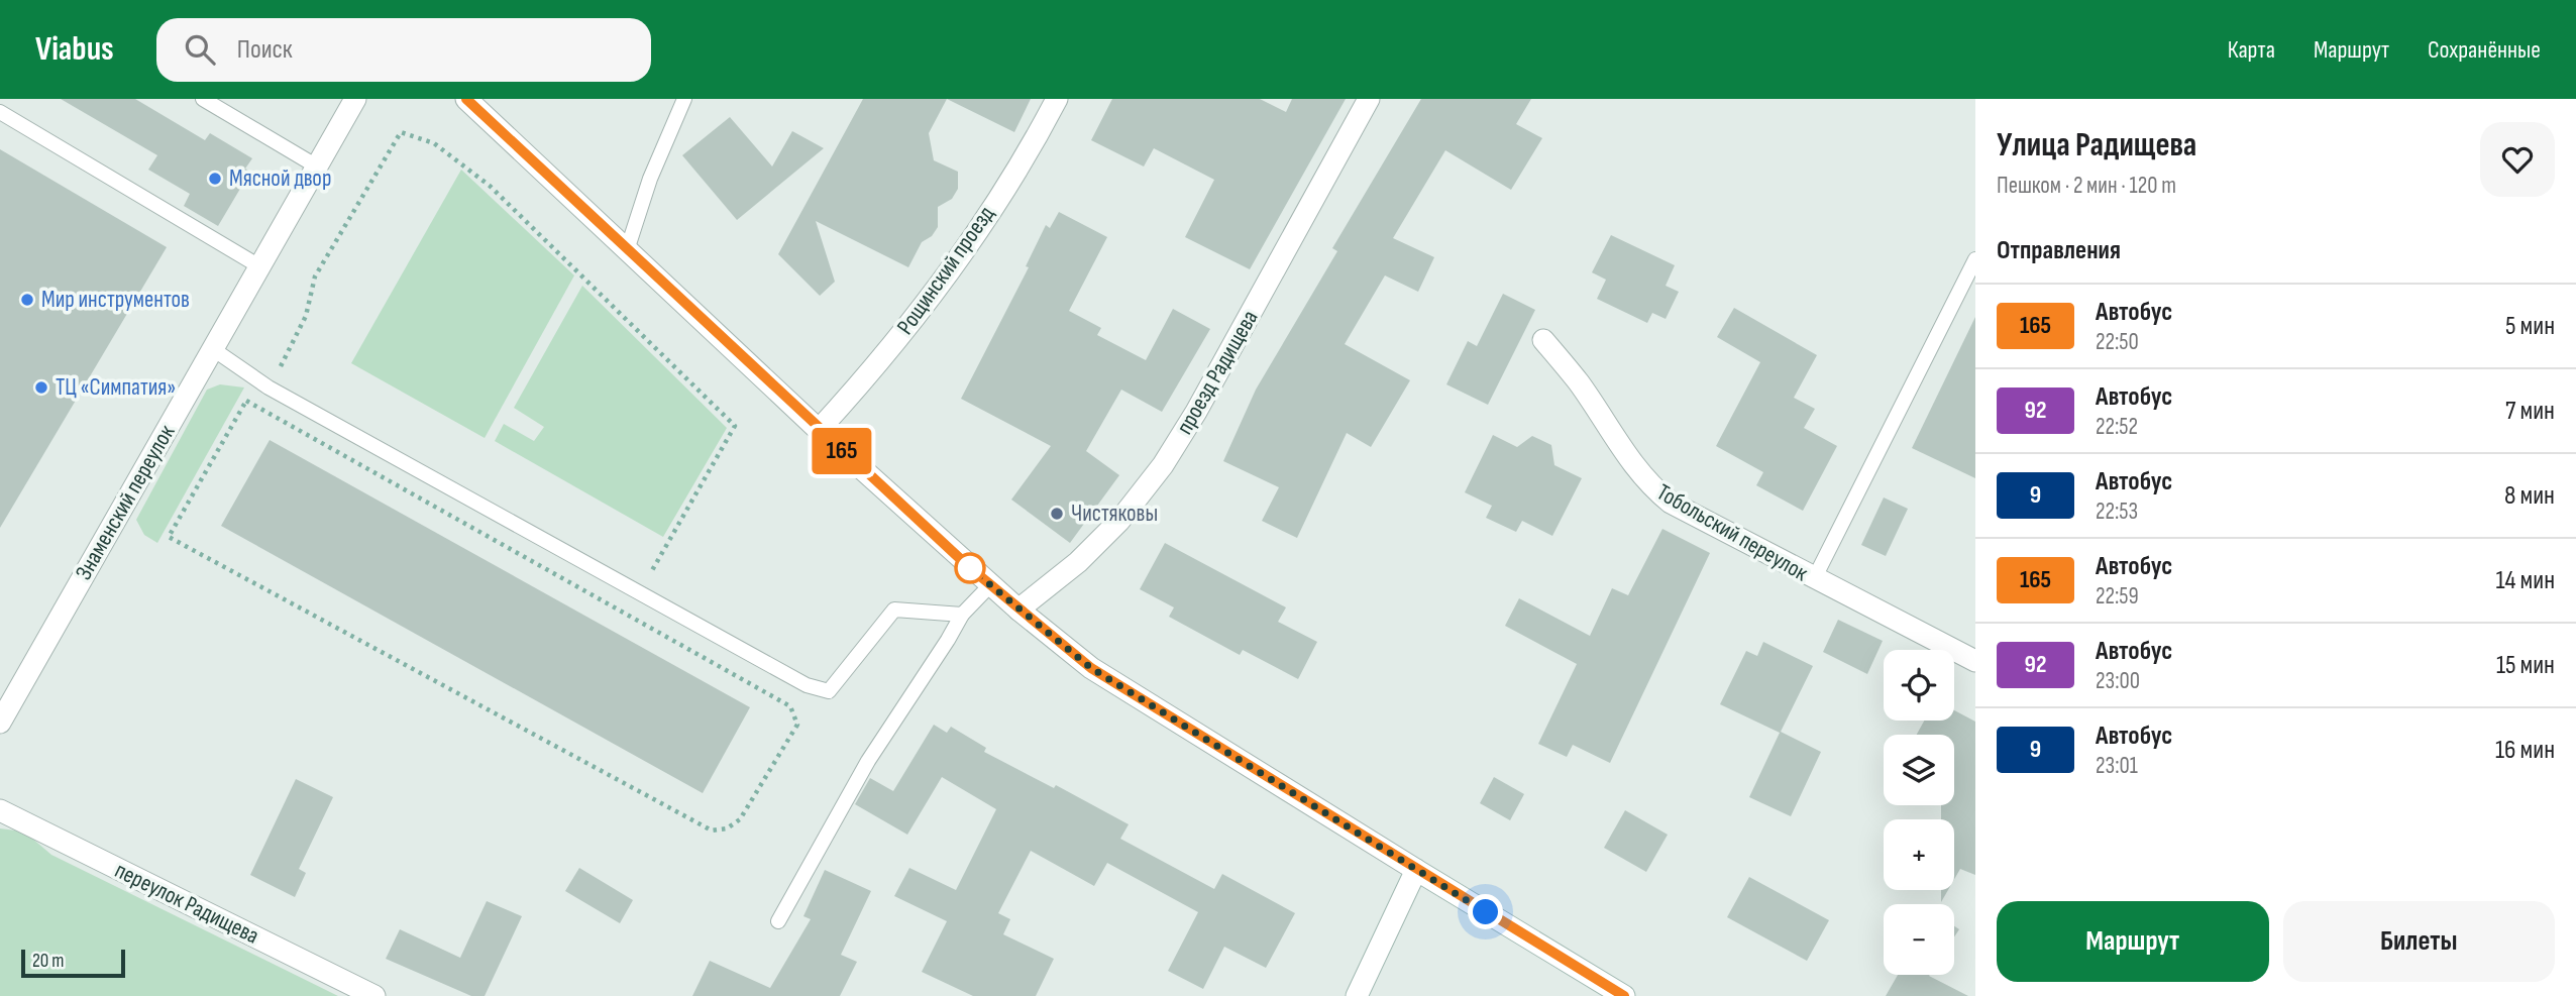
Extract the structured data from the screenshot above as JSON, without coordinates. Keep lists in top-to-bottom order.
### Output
{
  "streets": {
    "street": [
      "Рощинский проезд",
      "проезд Радищева",
      "Знаменский переулок",
      "Тобольский переулок",
      "переулок Радищева"
    ]
  },
  "places": [
    "Мясной двор",
    "Мир инструментов",
    "ТЦ «Симпатия»",
    "Чистяковы"
  ],
  "lines": ["bus line 165"],
  "scale_bar": "20 m",
  "page": {
    "header": "Viabus",
    "search": "Поиск",
    "nav": ["Карта", "Маршрут", "Сохранённые"],
    "on_map": "165",
    "heading": [
      ["Улица Радищева", "Пешком · 2 мин · 120 m"],
      "Отправления"
    ],
    "list": [
      {
        "mark": "165",
        "name": "Автобус",
        "note": "22:50",
        "value": "5 мин"
      },
      {
        "mark": "92",
        "name": "Автобус",
        "note": "22:52",
        "value": "7 мин"
      },
      {
        "mark": "9",
        "name": "Автобус",
        "note": "22:53",
        "value": "8 мин"
      },
      {
        "mark": "165",
        "name": "Автобус",
        "note": "22:59",
        "value": "14 мин"
      },
      {
        "mark": "92",
        "name": "Автобус",
        "note": "23:00",
        "value": "15 мин"
      },
      {
        "mark": "9",
        "name": "Автобус",
        "note": "23:01",
        "value": "16 мин"
      }
    ],
    "map_buttons": ["+", "−"],
    "buttons": ["Маршрут", "Билеты"],
    "scale": "20 m"
  }
}
